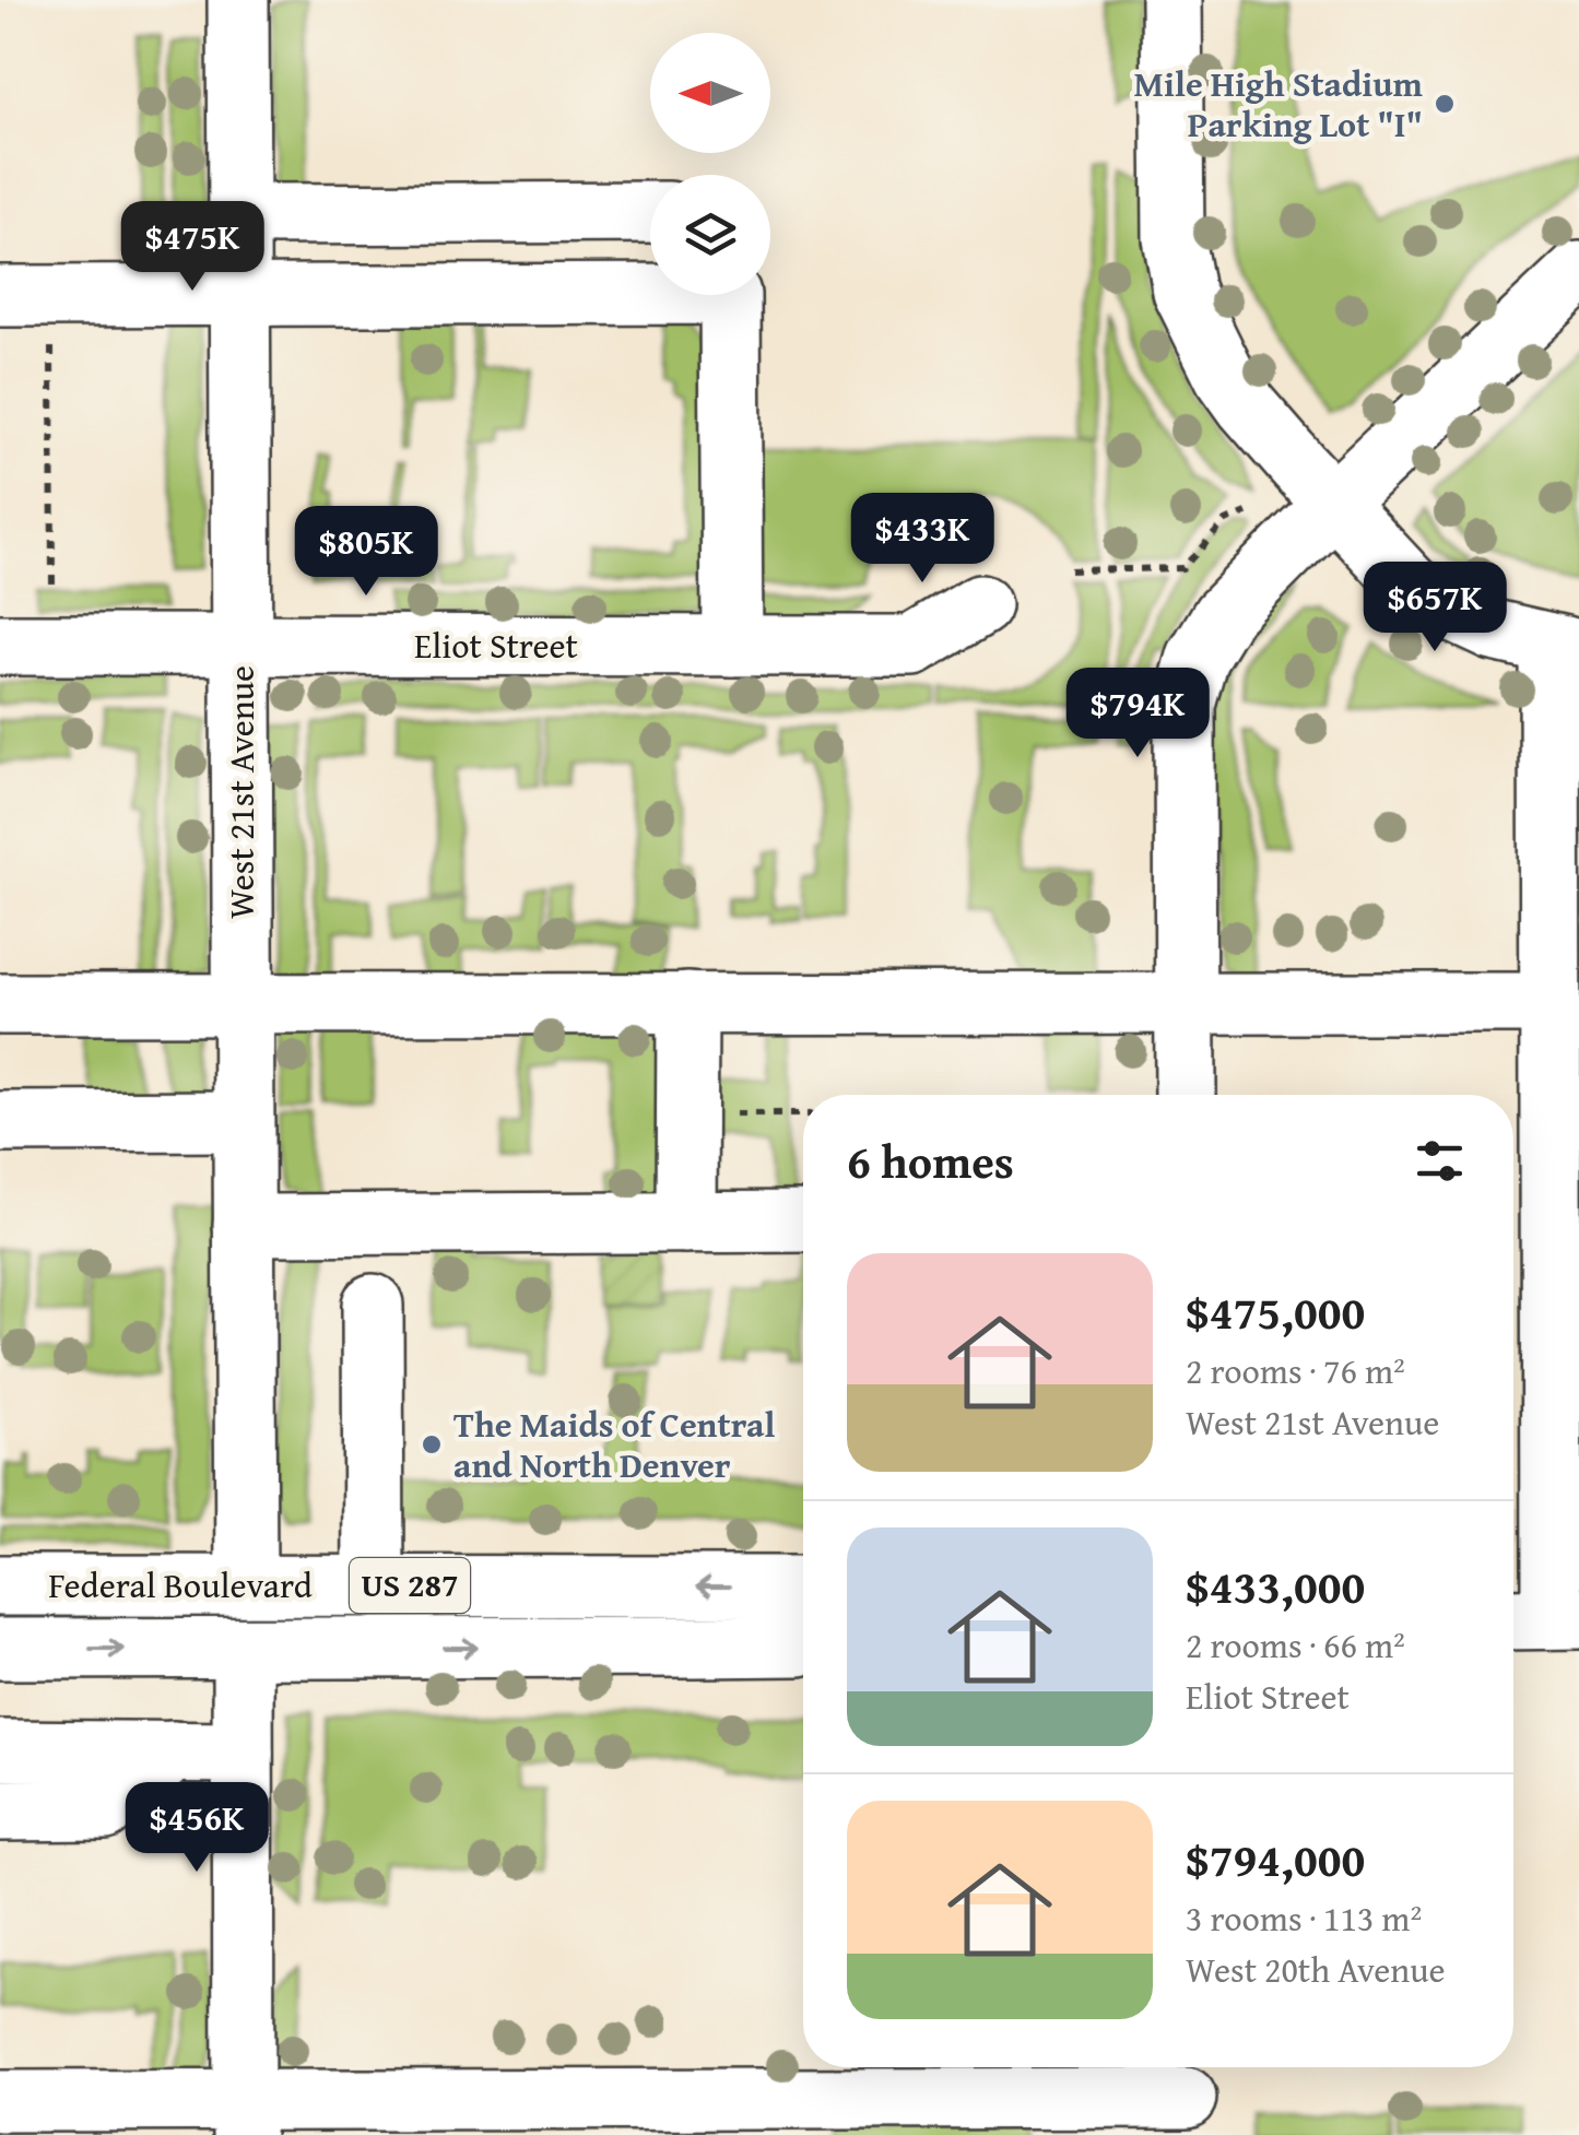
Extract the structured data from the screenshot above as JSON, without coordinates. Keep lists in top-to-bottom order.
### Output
{
  "streets": {
    "street": [
      "Eliot Street",
      "West 21st Avenue",
      "Federal Boulevard",
      "US 287"
    ]
  },
  "crossings": [
    ["Eliot Street", "West 21st Avenue"],
    ["West 21st Avenue", "Federal Boulevard"]
  ],
  "places": ["Mile High Stadium Parking Lot \"I\"", "The Maids of Central and North Denver"],
  "north": "left",
  "page": {
    "price": [
      "$475K",
      "$433K",
      "$805K",
      "$657K",
      "$794K",
      "$456K"
    ],
    "heading": "6 homes",
    "list": [
      {
        "name": "$475,000",
        "note": "2 rooms · 76 m² · West 21st Avenue"
      },
      {
        "name": "$433,000",
        "note": "2 rooms · 66 m² · Eliot Street"
      },
      {
        "name": "$794,000",
        "note": "3 rooms · 113 m² · West 20th Avenue"
      }
    ]
  }
}
